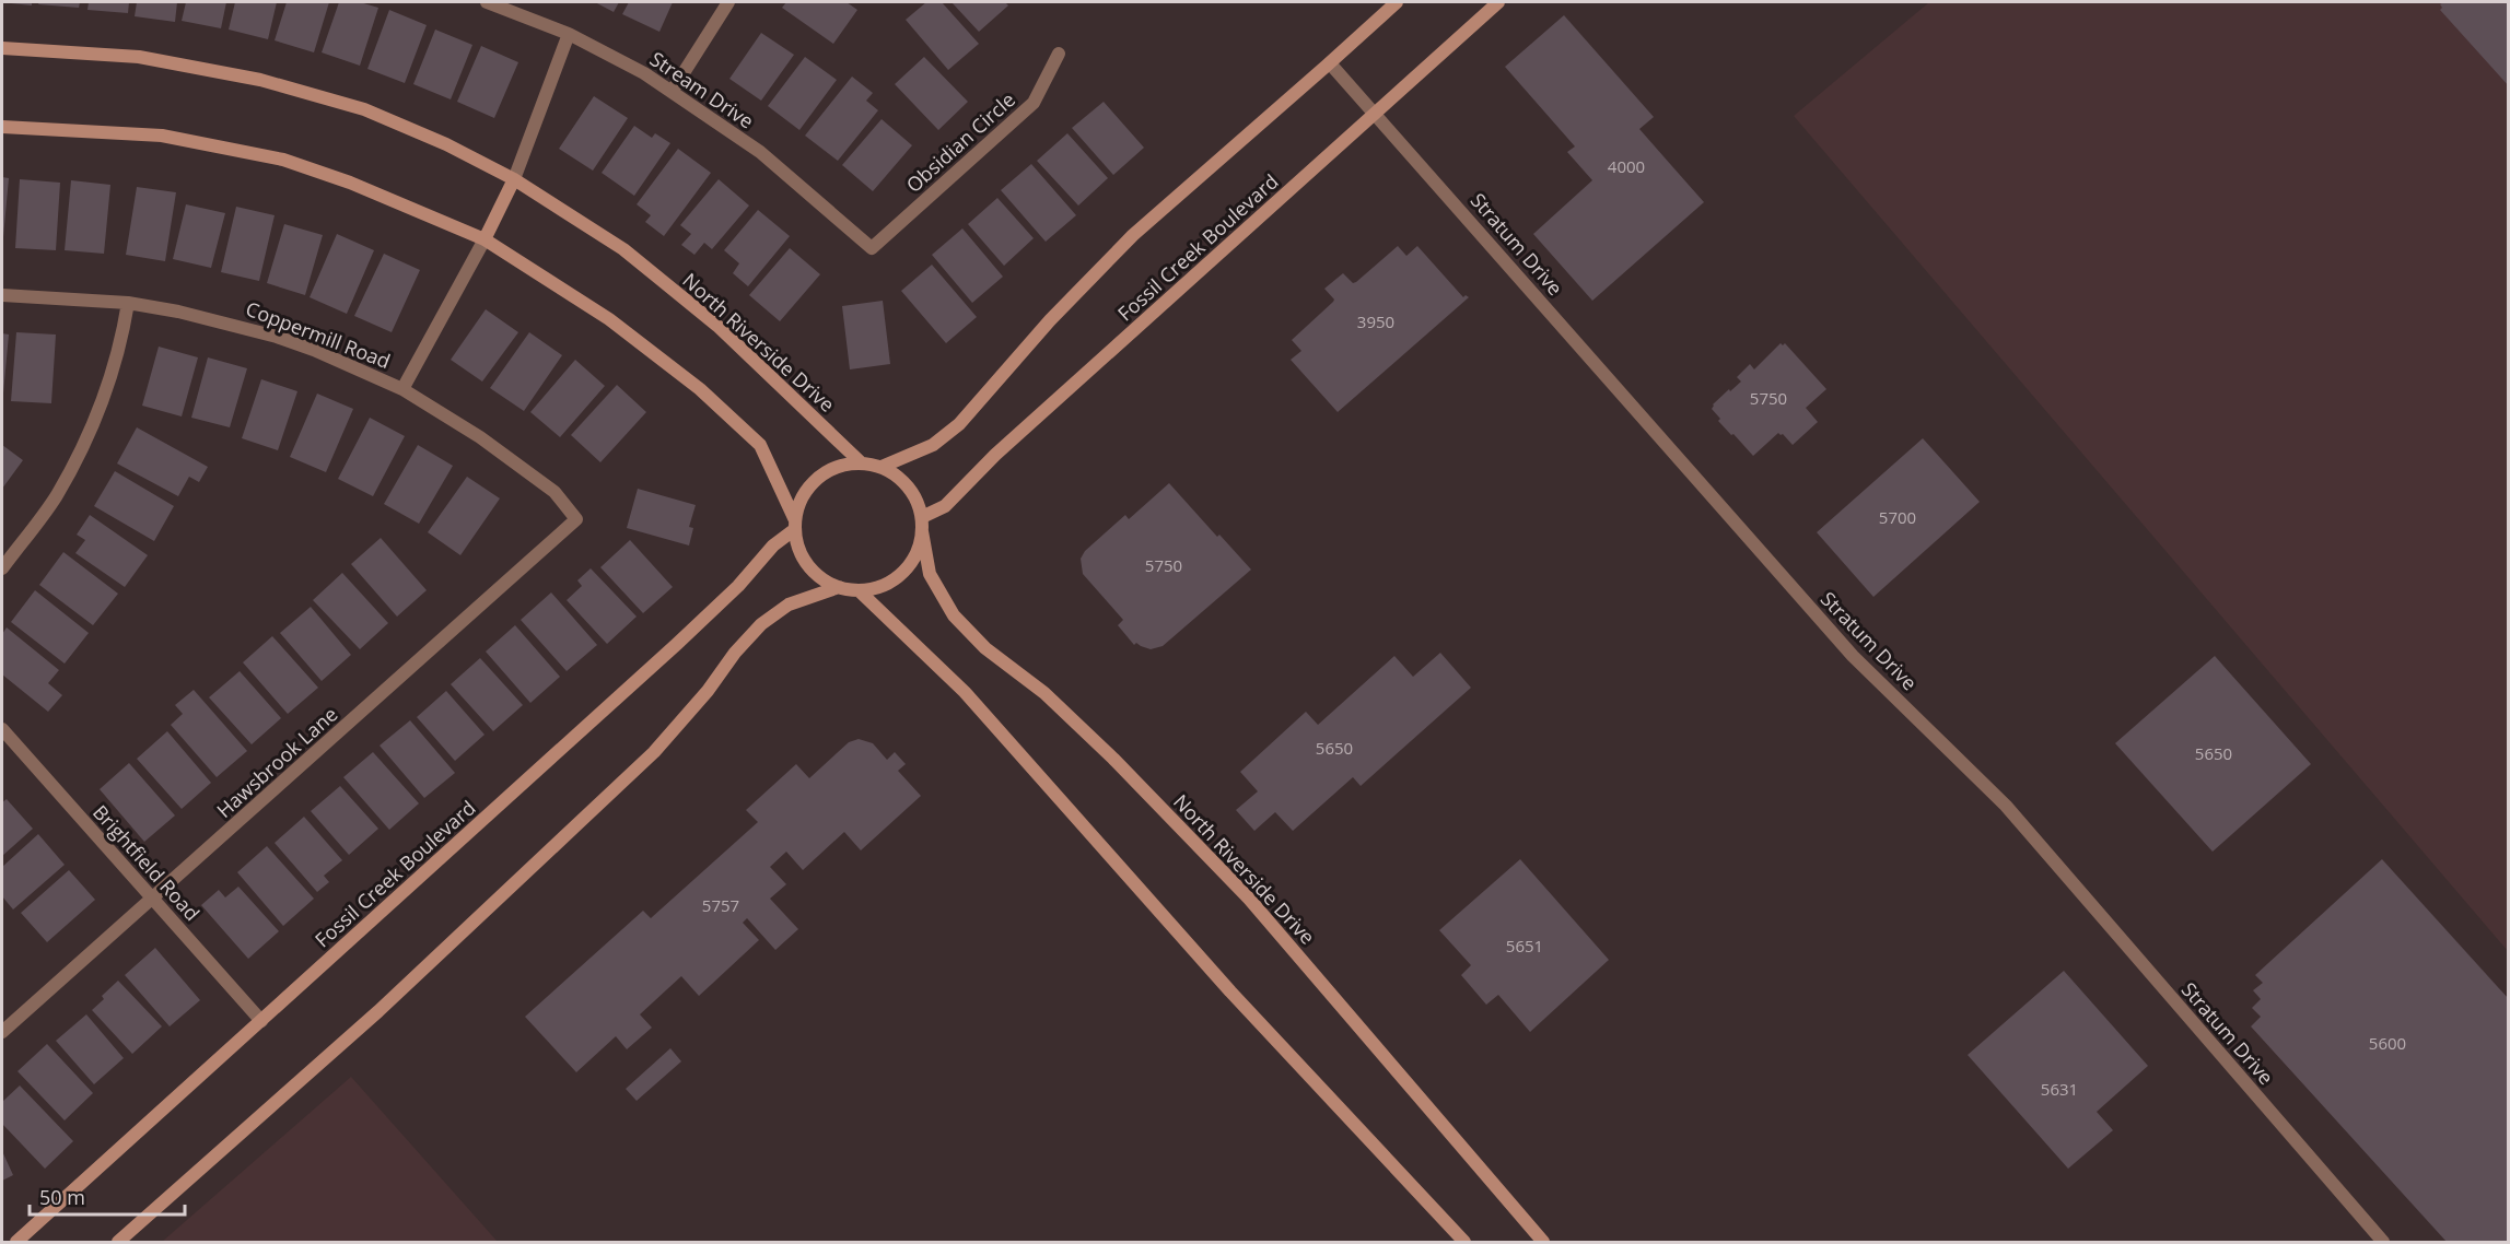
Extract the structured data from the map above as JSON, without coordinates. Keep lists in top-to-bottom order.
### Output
{
  "streets": {
    "main road": ["Fossil Creek Boulevard", "North Riverside Drive"],
    "street": [
      "Stream Drive",
      "Obsidian Circle",
      "Stratum Drive",
      "Coppermill Road",
      "Hawsbrook Lane",
      "Brightfield Road"
    ]
  },
  "crossings": [
    ["Stream Drive", "Obsidian Circle"],
    ["Stratum Drive", "Fossil Creek Boulevard"],
    ["Fossil Creek Boulevard", "North Riverside Drive"],
    ["Fossil Creek Boulevard", "Brightfield Road"],
    ["Coppermill Road", "Hawsbrook Lane"],
    ["Hawsbrook Lane", "Brightfield Road"]
  ],
  "house_numbers": [
    "4000",
    "3950",
    "5750",
    "5700",
    "5750",
    "5650",
    "5650",
    "5757",
    "5651",
    "5600",
    "5631"
  ],
  "scale_bar": "50 m"
}
